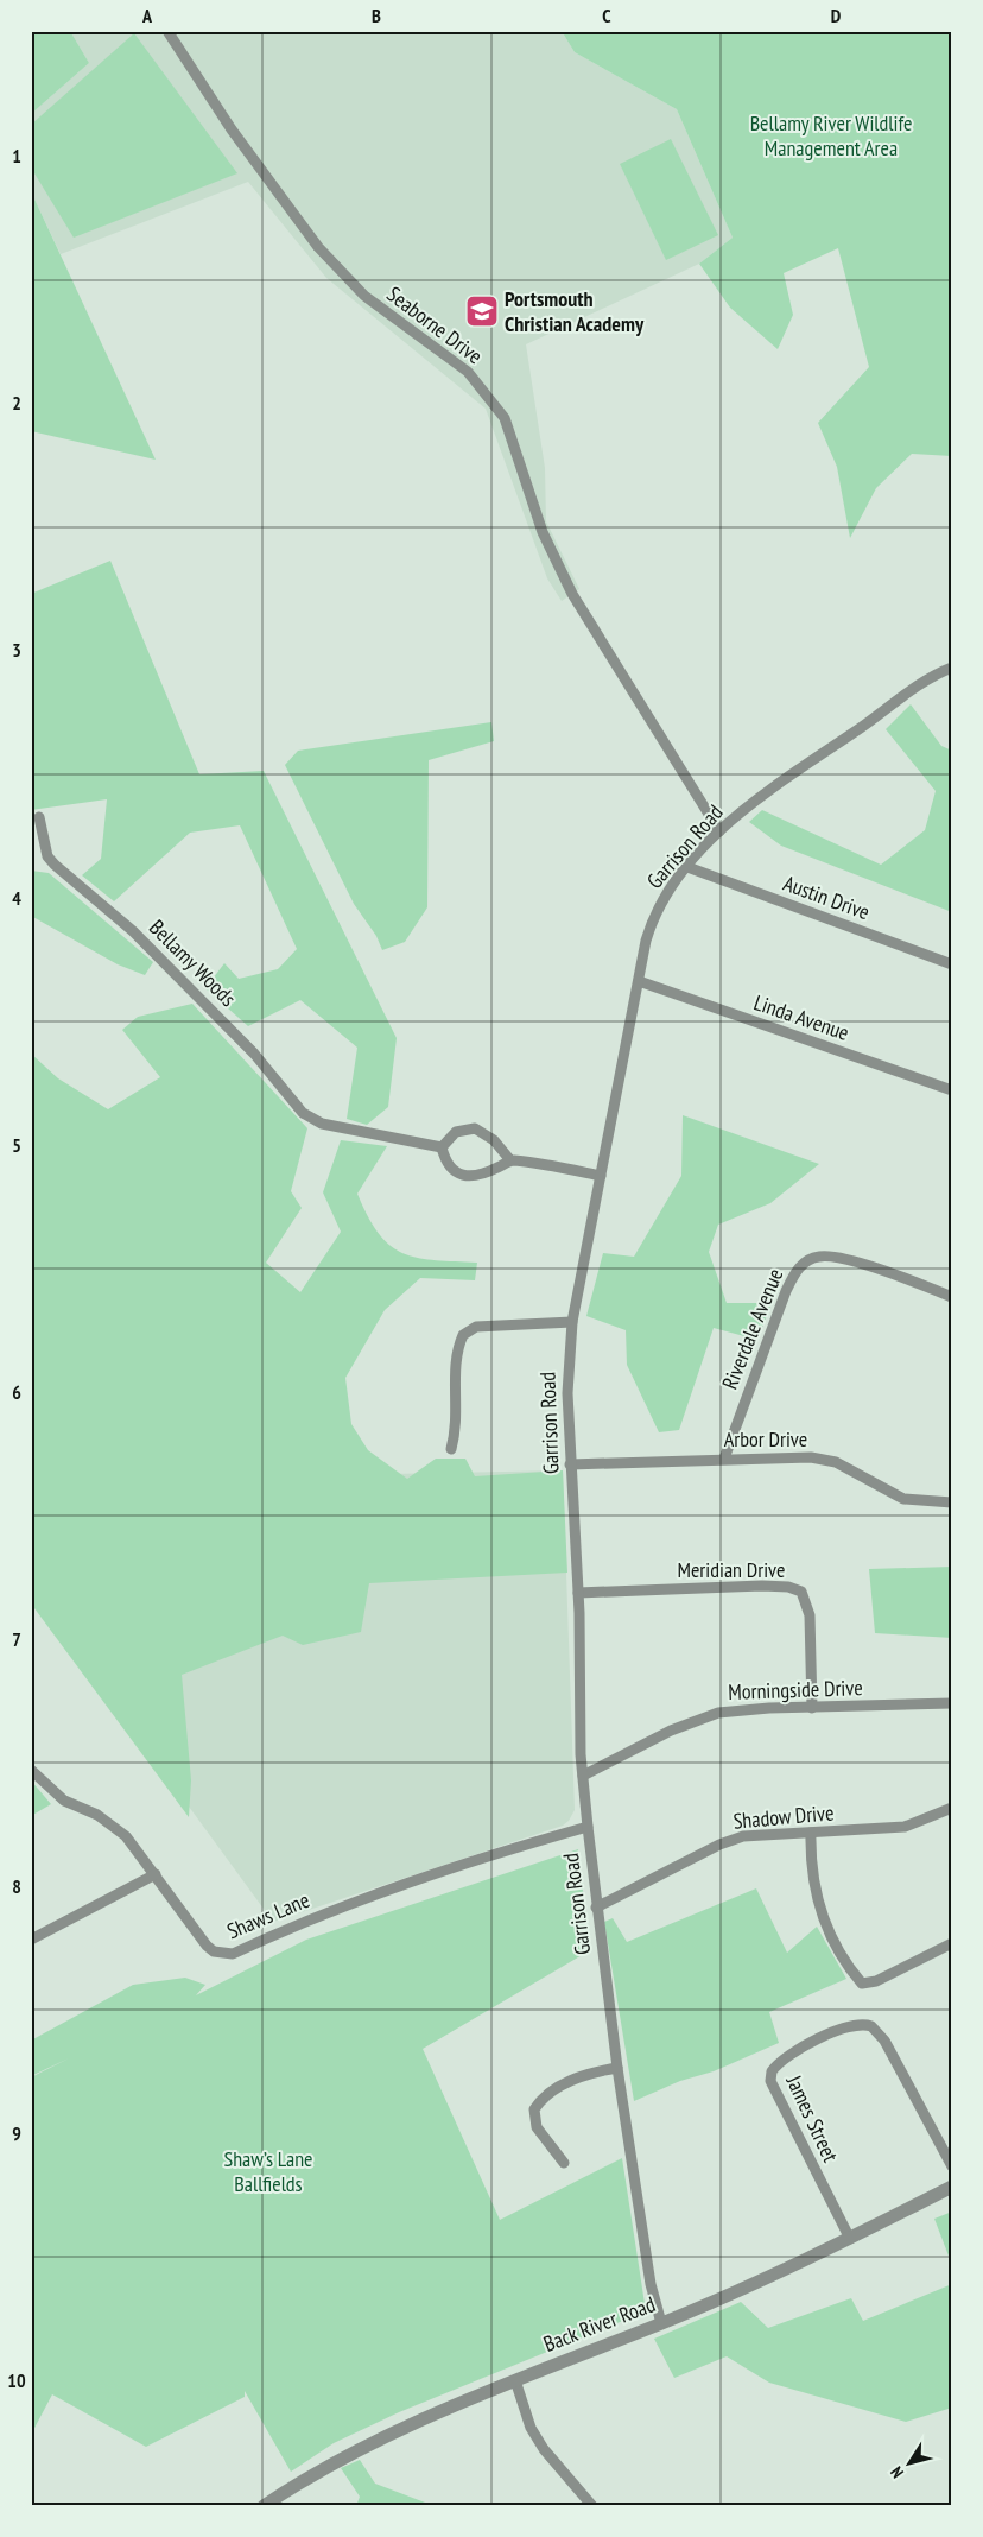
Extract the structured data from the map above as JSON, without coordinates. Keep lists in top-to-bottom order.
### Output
{
  "streets": {
    "street": [
      "Seaborne Drive",
      "Garrison Road",
      "Austin Drive",
      "Bellamy Woods",
      "Linda Avenue",
      "Riverdale Avenue",
      "Arbor Drive",
      "Meridian Drive",
      "Morningside Drive",
      "Shadow Drive",
      "Shaws Lane",
      "James Street",
      "Back River Road"
    ]
  },
  "crossings": [
    ["Seaborne Drive", "Garrison Road"],
    ["Garrison Road", "Austin Drive"],
    ["Garrison Road", "Linda Avenue"],
    ["Garrison Road", "Arbor Drive"],
    ["Garrison Road", "Meridian Drive"],
    ["Garrison Road", "Morningside Drive"],
    ["Garrison Road", "Shadow Drive"],
    ["Garrison Road", "Shaws Lane"],
    ["Garrison Road", "Back River Road"],
    ["Riverdale Avenue", "Arbor Drive"],
    ["Meridian Drive", "Morningside Drive"],
    ["James Street", "Back River Road"]
  ],
  "parks": ["Bellamy River Wildlife Management Area", "Shaw’s Lane Ballfields"],
  "places": {
    "school or university": ["Portsmouth Christian Academy"]
  },
  "north": "bottom left",
  "grid": {
    "columns": [
      "A",
      "B",
      "C",
      "D"
    ],
    "rows": [
      "1",
      "2",
      "3",
      "4",
      "5",
      "6",
      "7",
      "8",
      "9",
      "10"
    ]
  }
}
